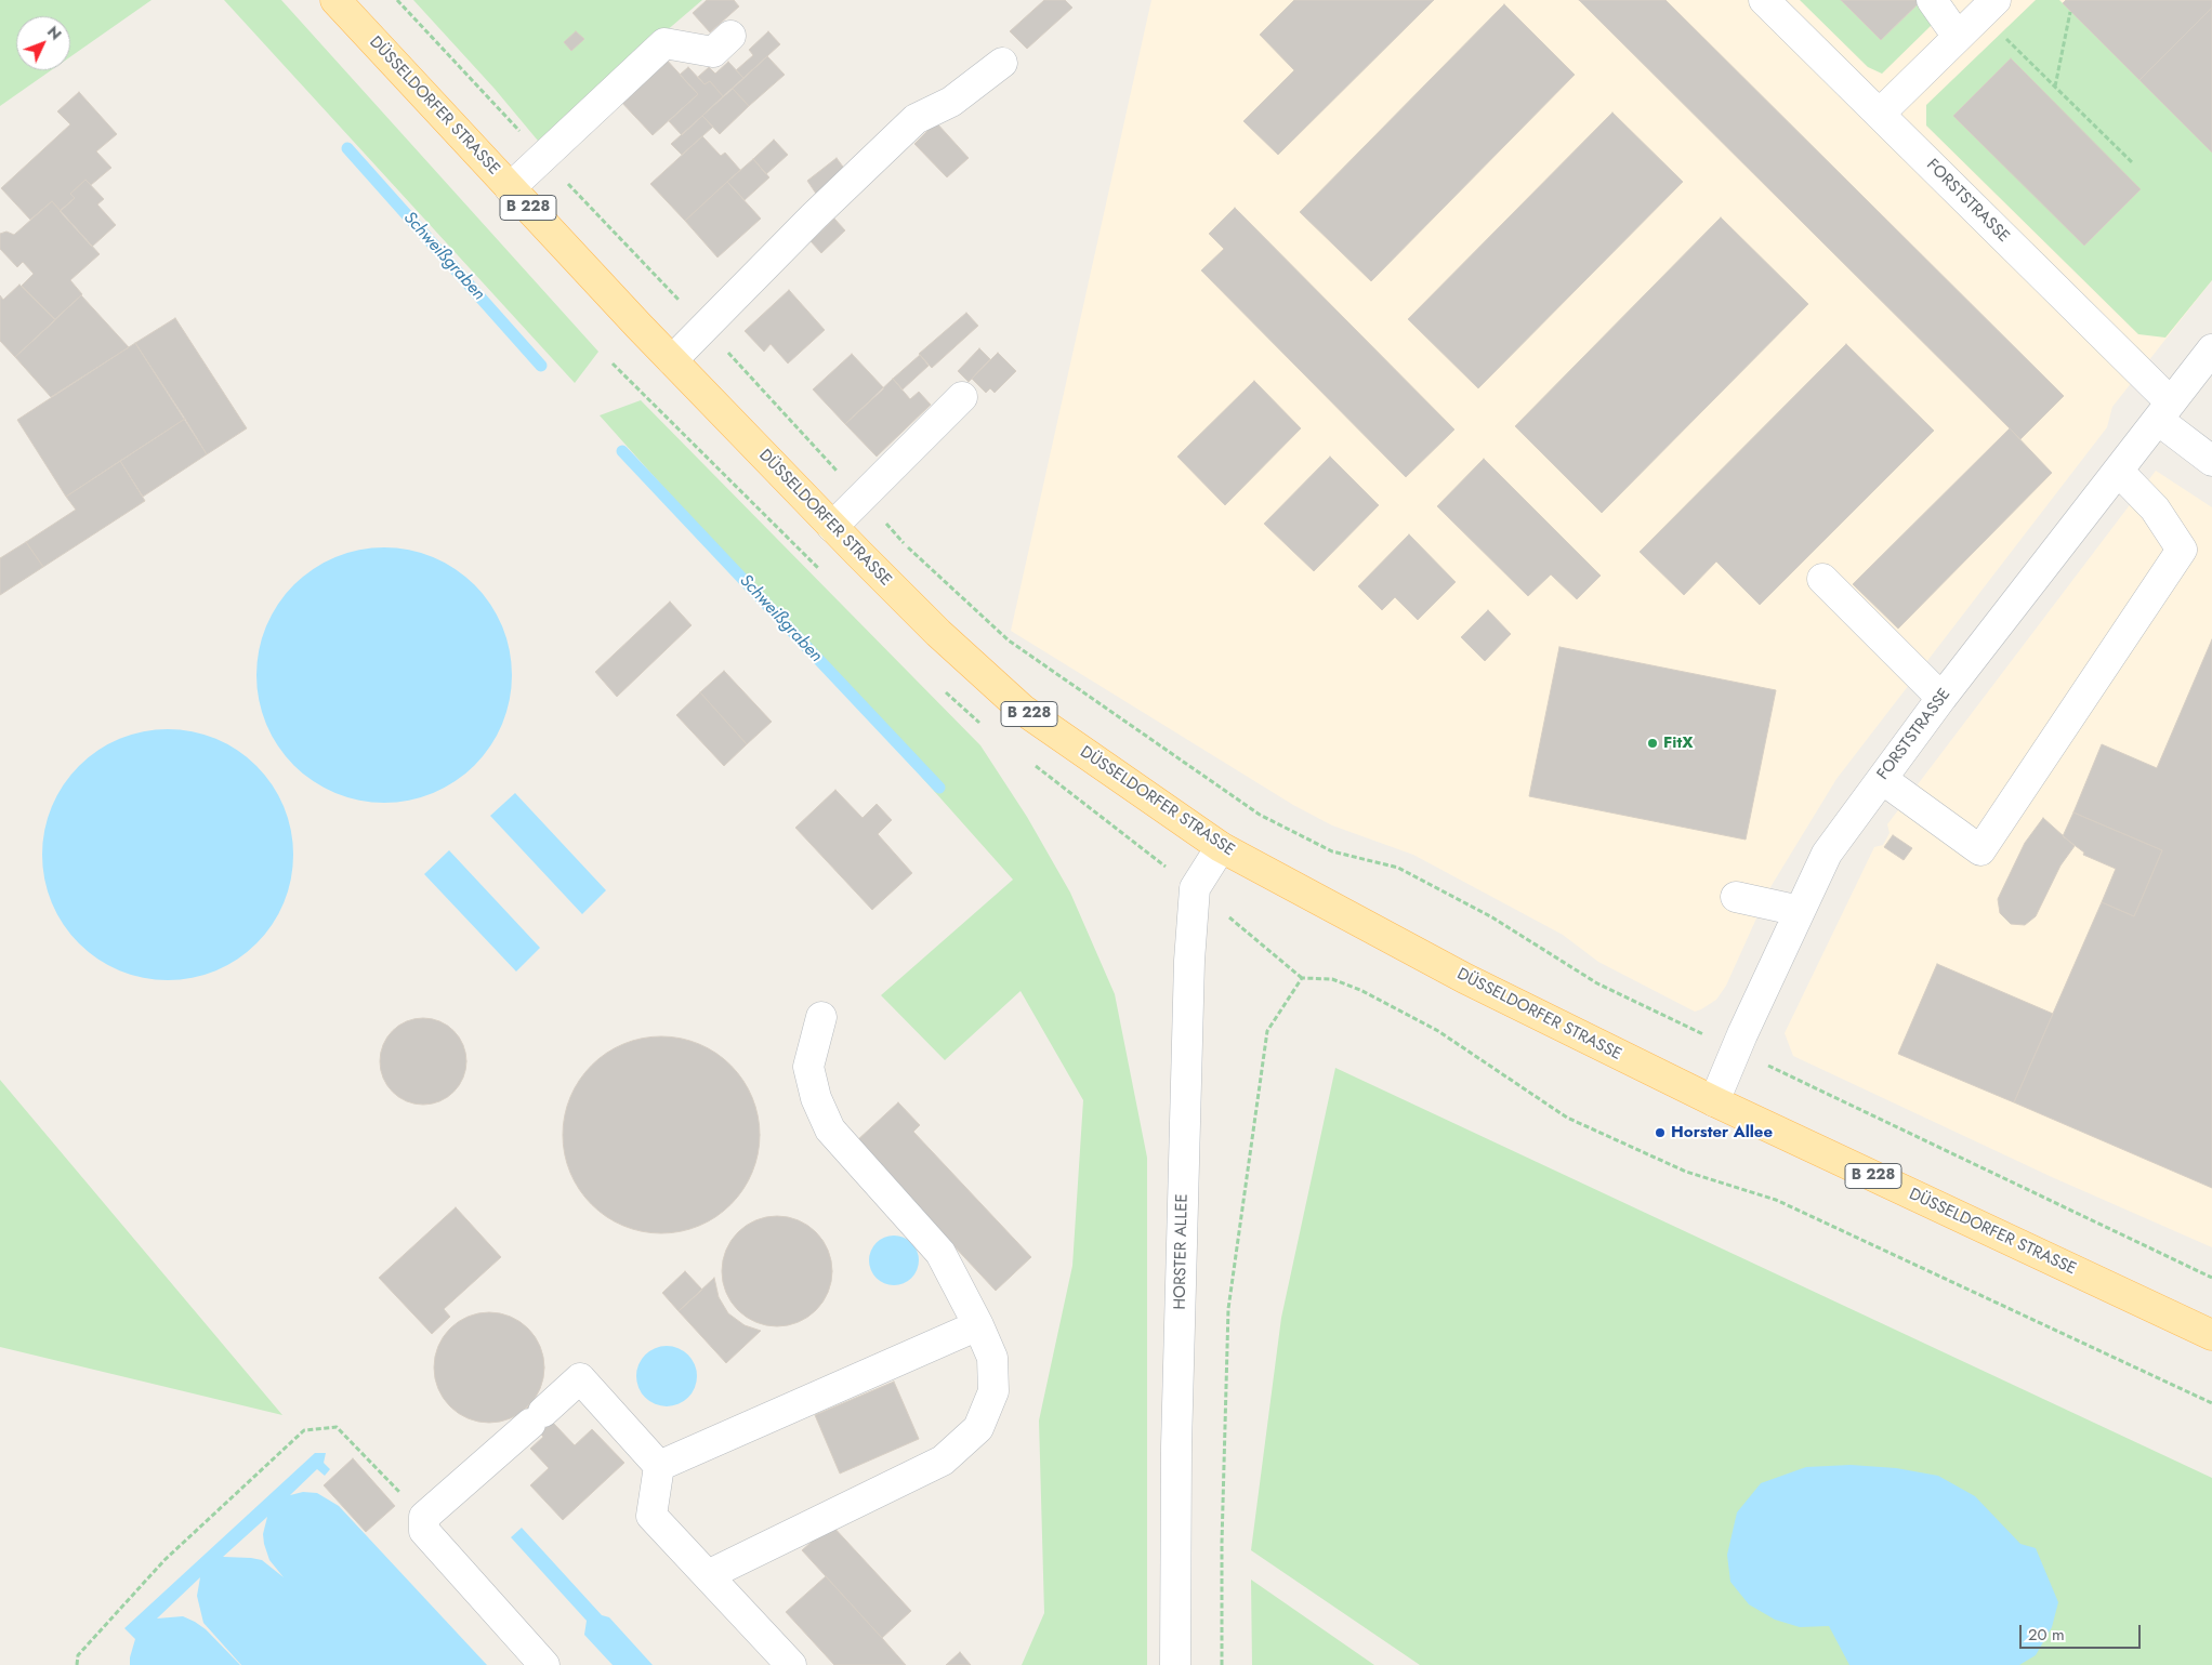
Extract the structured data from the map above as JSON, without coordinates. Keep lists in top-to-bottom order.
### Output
{
  "streets": {
    "main road": ["DÜSSELDORFER STRASSE", "B 228"],
    "street": ["FORSTSTRASSE", "HORSTER ALLEE"]
  },
  "crossings": [
    ["DÜSSELDORFER STRASSE", "FORSTSTRASSE"],
    ["DÜSSELDORFER STRASSE", "HORSTER ALLEE"]
  ],
  "water": ["Schweißgraben"],
  "places": ["FitX", "Horster Allee"],
  "scale_bar": "20 m",
  "north": "top right"
}
